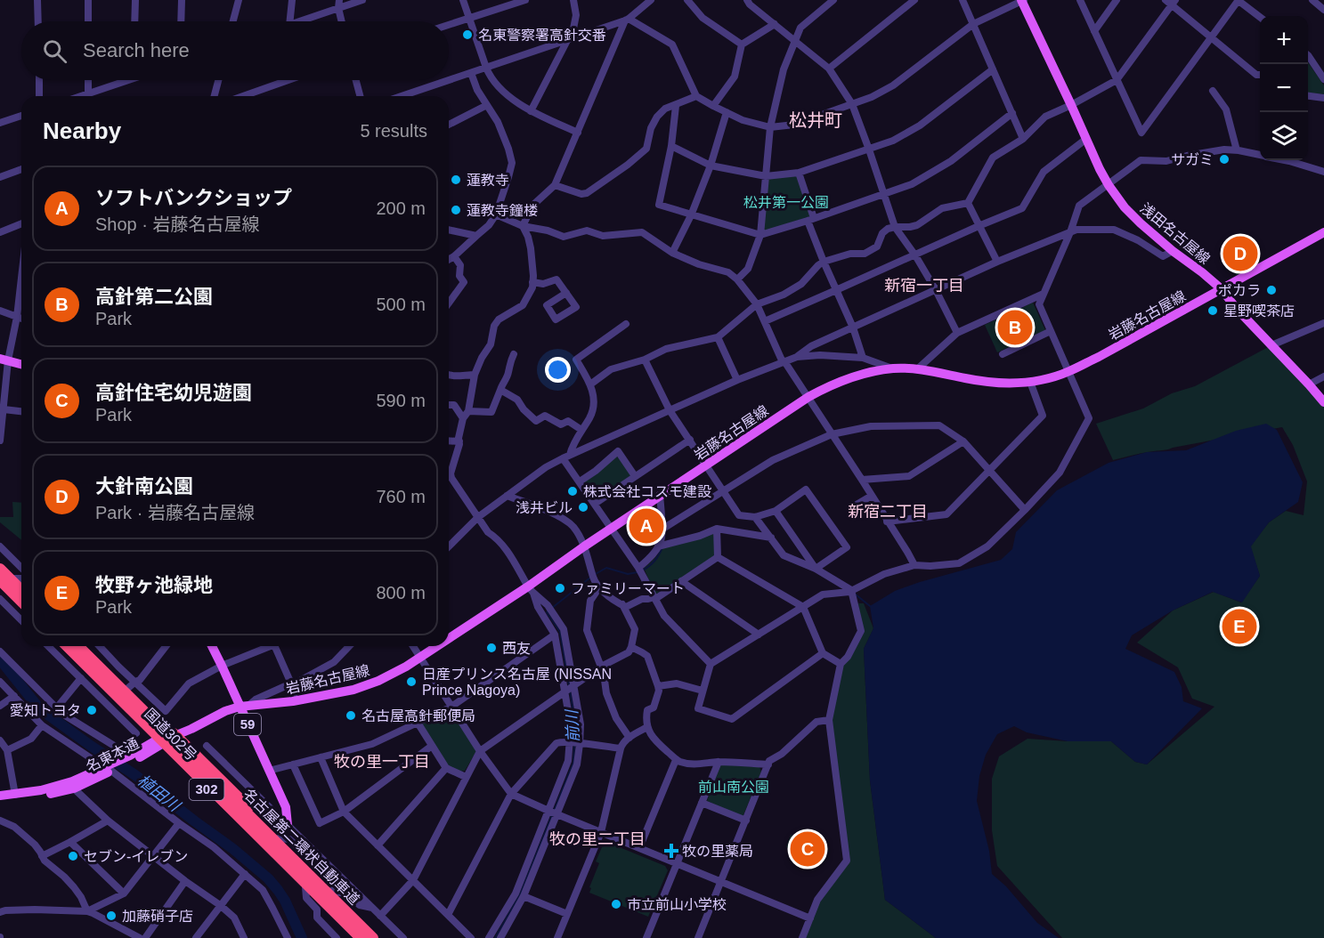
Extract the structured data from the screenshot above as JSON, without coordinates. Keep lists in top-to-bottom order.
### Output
{
  "streets": {
    "highway": ["国道302号", "302", "名古屋第二環状自動車道"],
    "main road": [
      "浅田名古屋線",
      "岩藤名古屋線",
      "59",
      "名東本通"
    ]
  },
  "crossings": [
    ["浅田名古屋線", "岩藤名古屋線"],
    ["岩藤名古屋線", "59"],
    ["岩藤名古屋線", "国道302号"],
    ["岩藤名古屋線", "名東本通"],
    ["国道302号", "名東本通"]
  ],
  "districts": [
    "松井町",
    "新宿一丁目",
    "新宿二丁目",
    "牧の里一丁目",
    "牧の里二丁目"
  ],
  "water": ["前川", "植田川"],
  "parks": ["松井第一公園", "前山南公園"],
  "places": {
    "other": [
      "名東警察署高針交番",
      "サガミ",
      "蓮教寺",
      "蓮教寺鐘楼",
      "ポカラ",
      "星野喫茶店",
      "株式会社コスモ建設",
      "浅井ビル",
      "ファミリーマート",
      "西友",
      "日産プリンス名古屋 (NISSAN Prince Nagoya)",
      "愛知トヨタ",
      "名古屋高針郵便局",
      "セブン-イレブン",
      "市立前山小学校",
      "加藤硝子店"
    ],
    "health": ["牧の里薬局"]
  },
  "page": {
    "map_buttons": ["+", "−"],
    "search": "Search here",
    "heading": ["Nearby", "5 results"],
    "list": [
      {
        "mark": "A",
        "name": "ソフトバンクショップ",
        "note": "Shop · 岩藤名古屋線",
        "value": "200 m"
      },
      {
        "mark": "B",
        "name": "高針第二公園",
        "note": "Park",
        "value": "500 m"
      },
      {
        "mark": "C",
        "name": "高針住宅幼児遊園",
        "note": "Park",
        "value": "590 m"
      },
      {
        "mark": "D",
        "name": "大針南公園",
        "note": "Park · 岩藤名古屋線",
        "value": "760 m"
      },
      {
        "mark": "E",
        "name": "牧野ヶ池緑地",
        "note": "Park",
        "value": "800 m"
      }
    ],
    "pins": [
      "D",
      "B",
      "A",
      "E",
      "C"
    ]
  }
}
